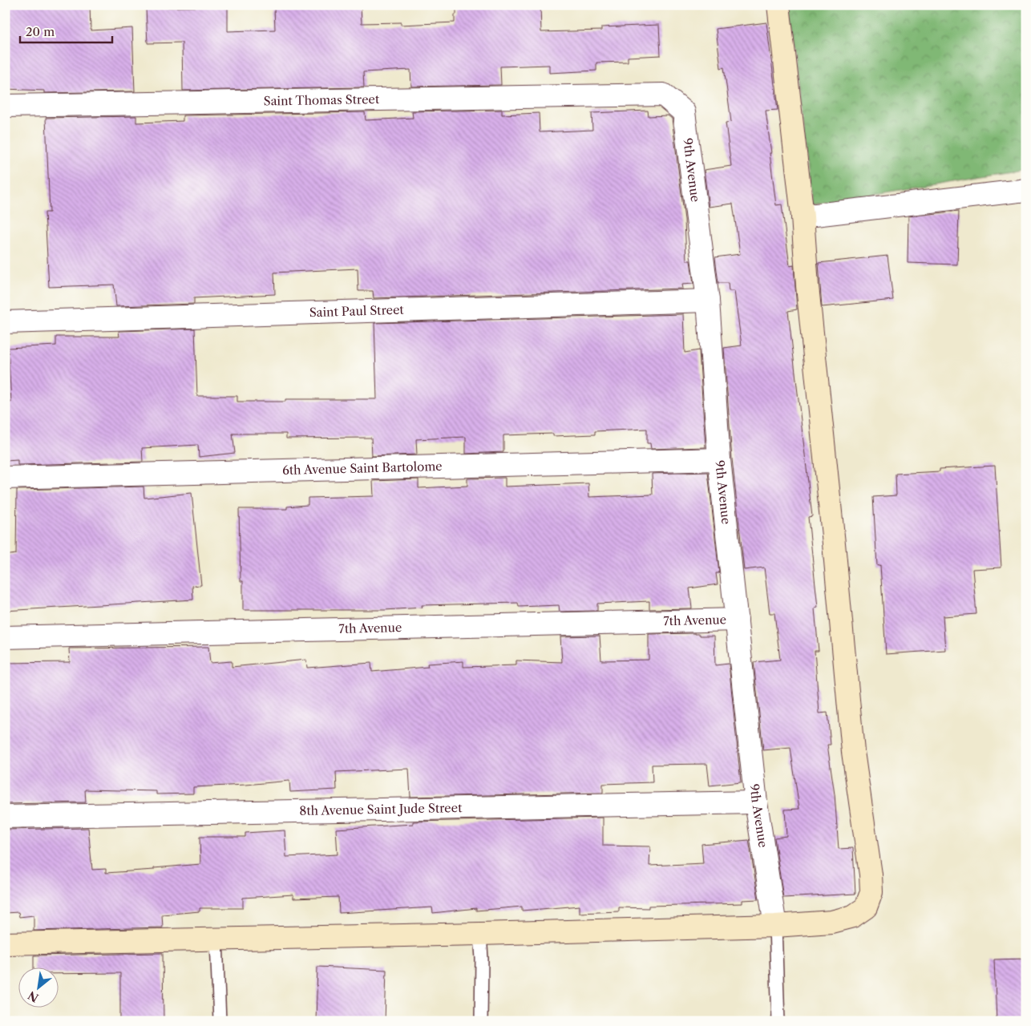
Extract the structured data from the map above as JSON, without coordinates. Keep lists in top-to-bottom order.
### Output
{
  "streets": {
    "street": [
      "Saint Thomas Street",
      "9th Avenue",
      "Saint Paul Street",
      "6th Avenue Saint Bartolome",
      "7th Avenue",
      "8th Avenue Saint Jude Street"
    ]
  },
  "crossings": [
    ["Saint Thomas Street", "9th Avenue"],
    ["9th Avenue", "Saint Paul Street"],
    ["9th Avenue", "6th Avenue Saint Bartolome"],
    ["9th Avenue", "7th Avenue"],
    ["9th Avenue", "8th Avenue Saint Jude Street"]
  ],
  "scale_bar": "20 m",
  "north": "bottom left"
}
